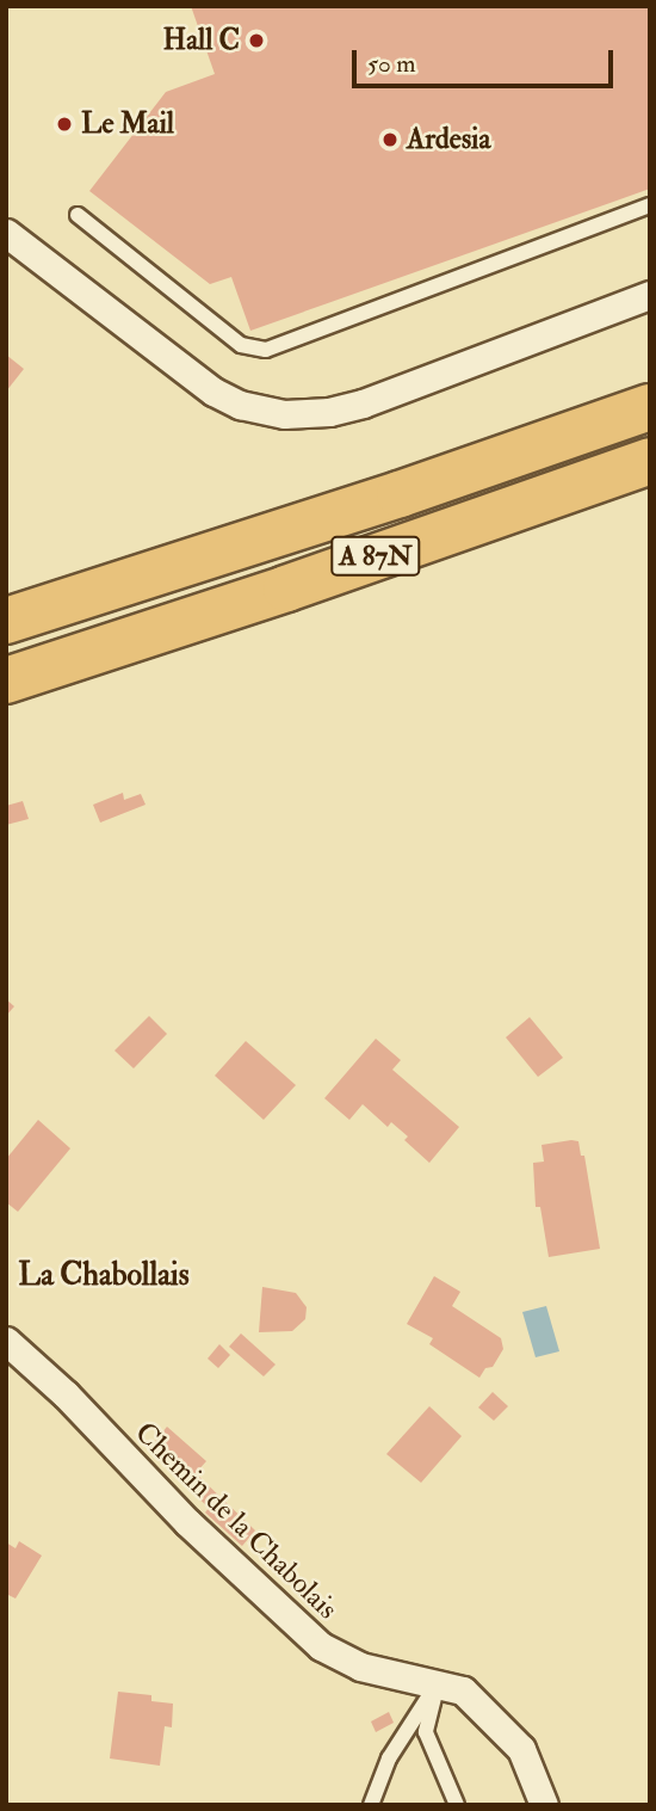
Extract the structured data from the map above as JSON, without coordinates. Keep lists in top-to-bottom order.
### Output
{
  "streets": {
    "highway": ["A 87N"],
    "street": ["Chemin de la Chabolais"]
  },
  "districts": ["La Chabollais"],
  "places": ["Hall C", "Le Mail", "Ardesia"],
  "scale_bar": "50 m"
}
